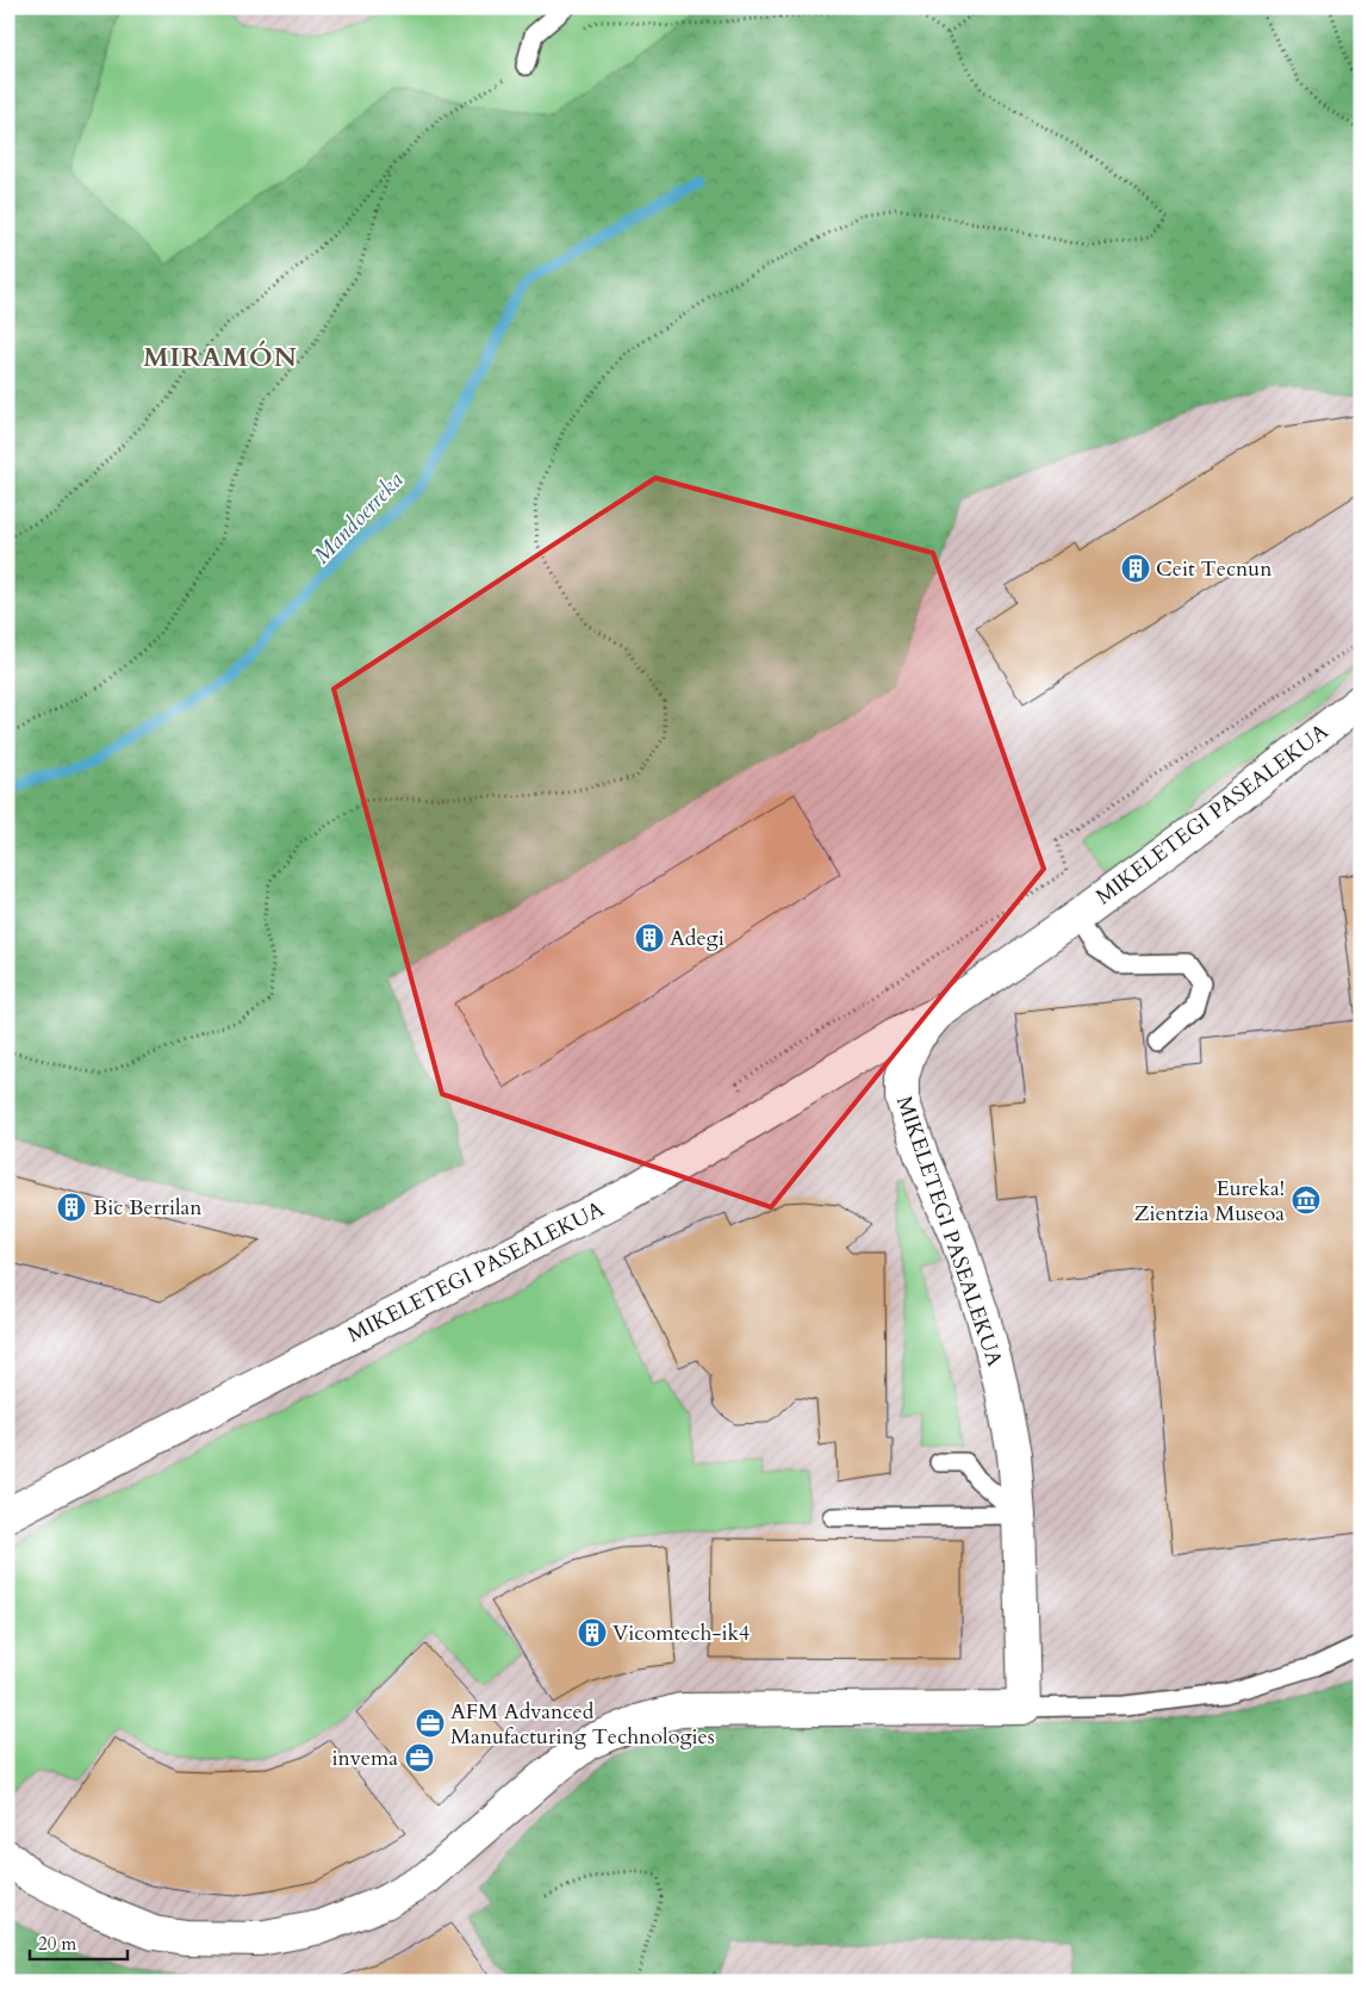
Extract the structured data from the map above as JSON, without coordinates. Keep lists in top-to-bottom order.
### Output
{
  "streets": {
    "street": ["MIKELETEGI PASEALEKUA"]
  },
  "districts": ["MIRAMÓN"],
  "water": ["Mandoerreka"],
  "places": {
    "building": [
      "Ceit Tecnun",
      "Adegi",
      "Bic Berrilan",
      "Vicomtech-ik4"
    ],
    "museum": ["Eureka! Zientzia Museoa"],
    "office": ["AFM Advanced Manufacturing Technologies", "invema"]
  },
  "scale_bar": "20 m"
}
